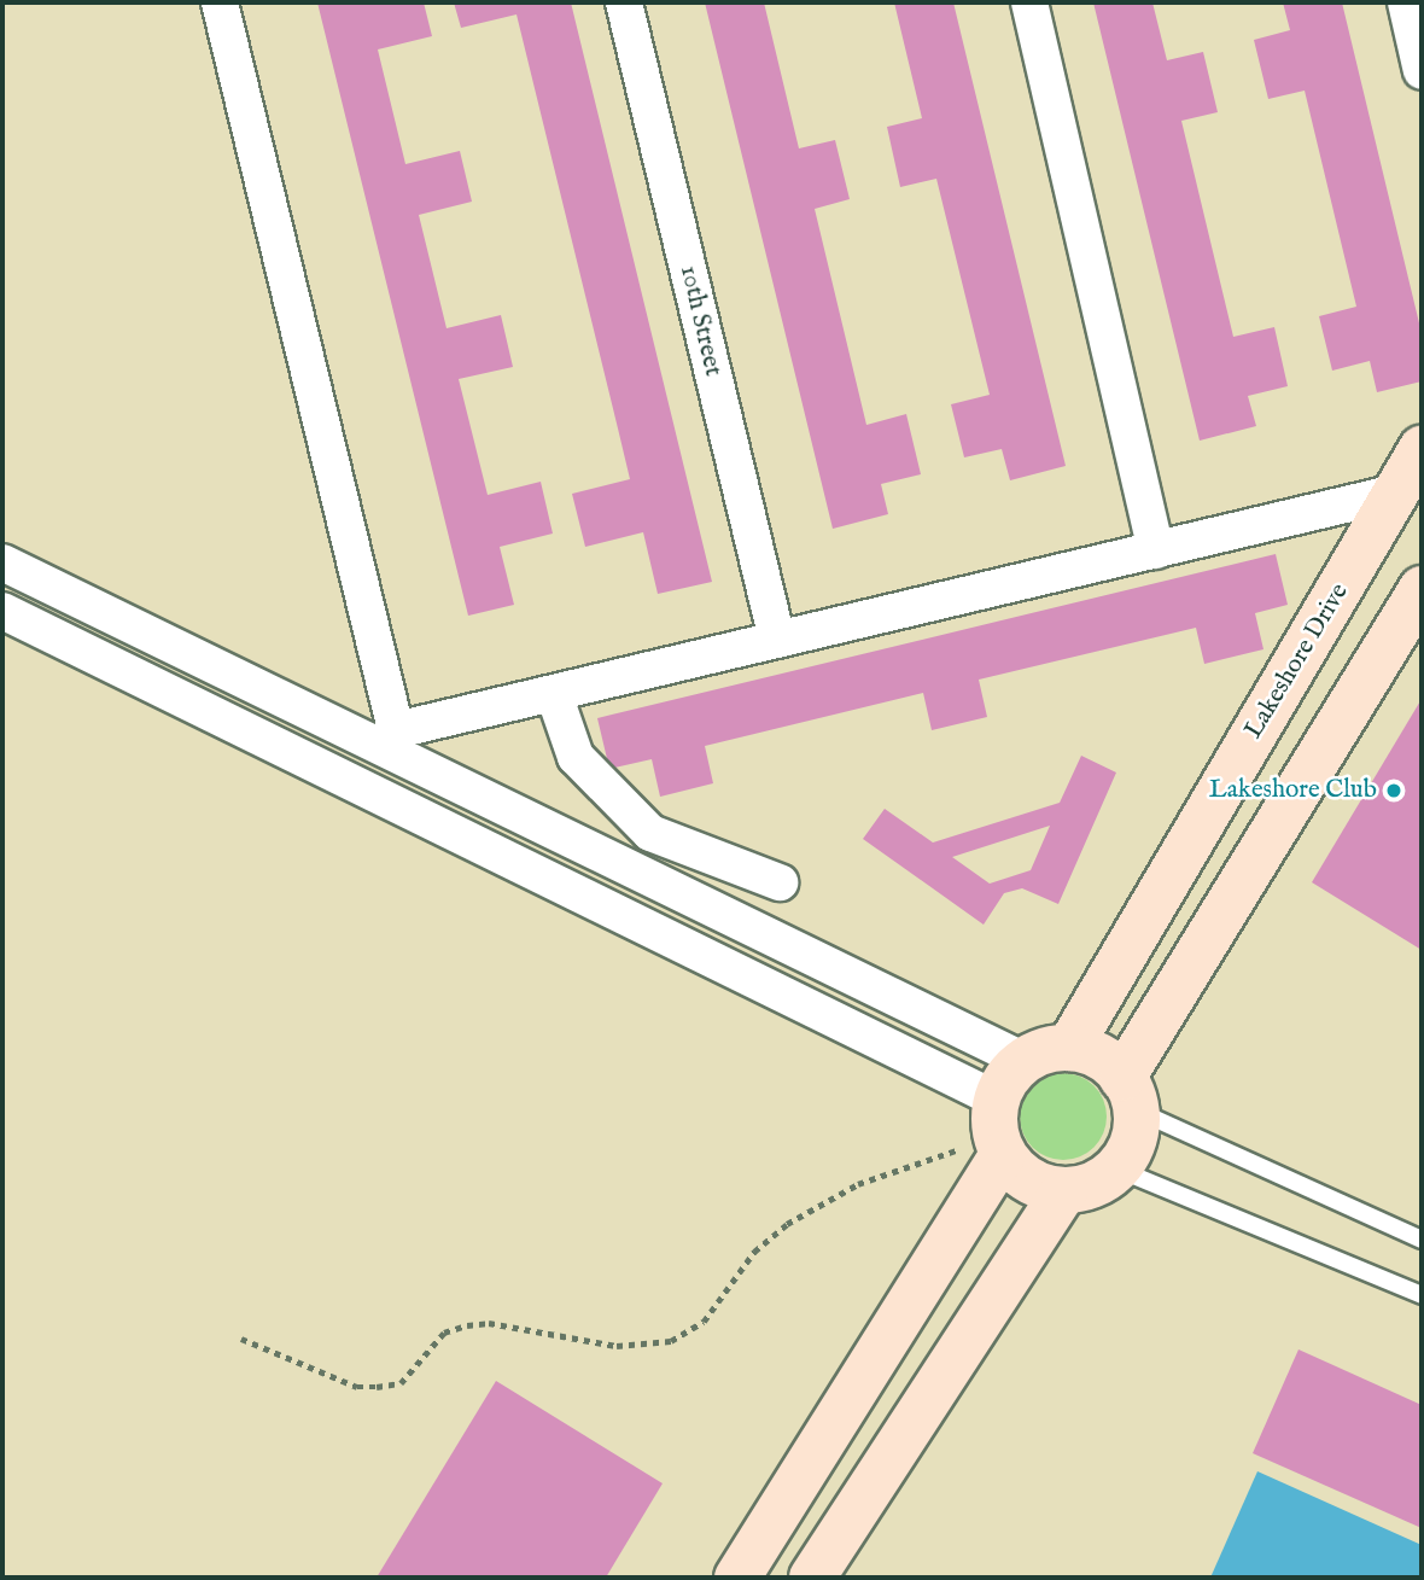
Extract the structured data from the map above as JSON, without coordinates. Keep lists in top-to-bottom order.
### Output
{
  "streets": {
    "street": ["10th Street", "Lakeshore Drive"]
  },
  "places": ["Lakeshore Club"]
}
